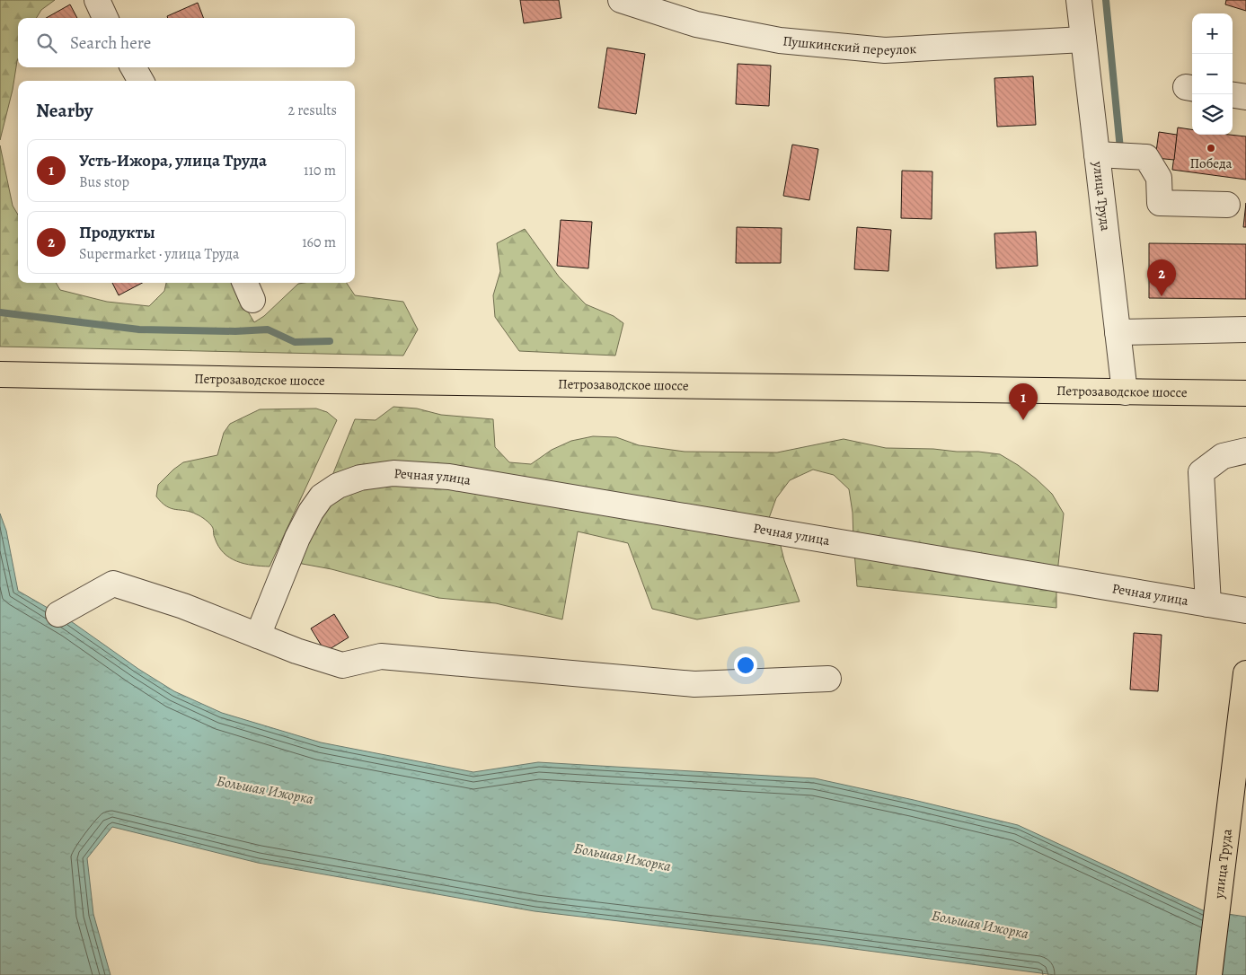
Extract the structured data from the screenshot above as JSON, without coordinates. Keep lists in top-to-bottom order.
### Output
{
  "streets": {
    "main road": ["улица Труда", "Петрозаводское шоссе"],
    "street": ["Пушкинский переулок", "Речная улица"]
  },
  "crossings": [
    ["Пушкинский переулок", "улица Труда"],
    ["улица Труда", "Петрозаводское шоссе"]
  ],
  "water": ["Большая Ижорка"],
  "places": ["Победа"],
  "page": {
    "map_buttons": ["+", "−"],
    "search": "Search here",
    "heading": ["Nearby", "2 results"],
    "list": [
      {
        "mark": "1",
        "name": "Усть-Ижора, улица Труда",
        "note": "Bus stop",
        "value": "110 m"
      },
      {
        "mark": "2",
        "name": "Продукты",
        "note": "Supermarket · улица Труда",
        "value": "160 m"
      }
    ],
    "pins": ["2", "1"]
  }
}
